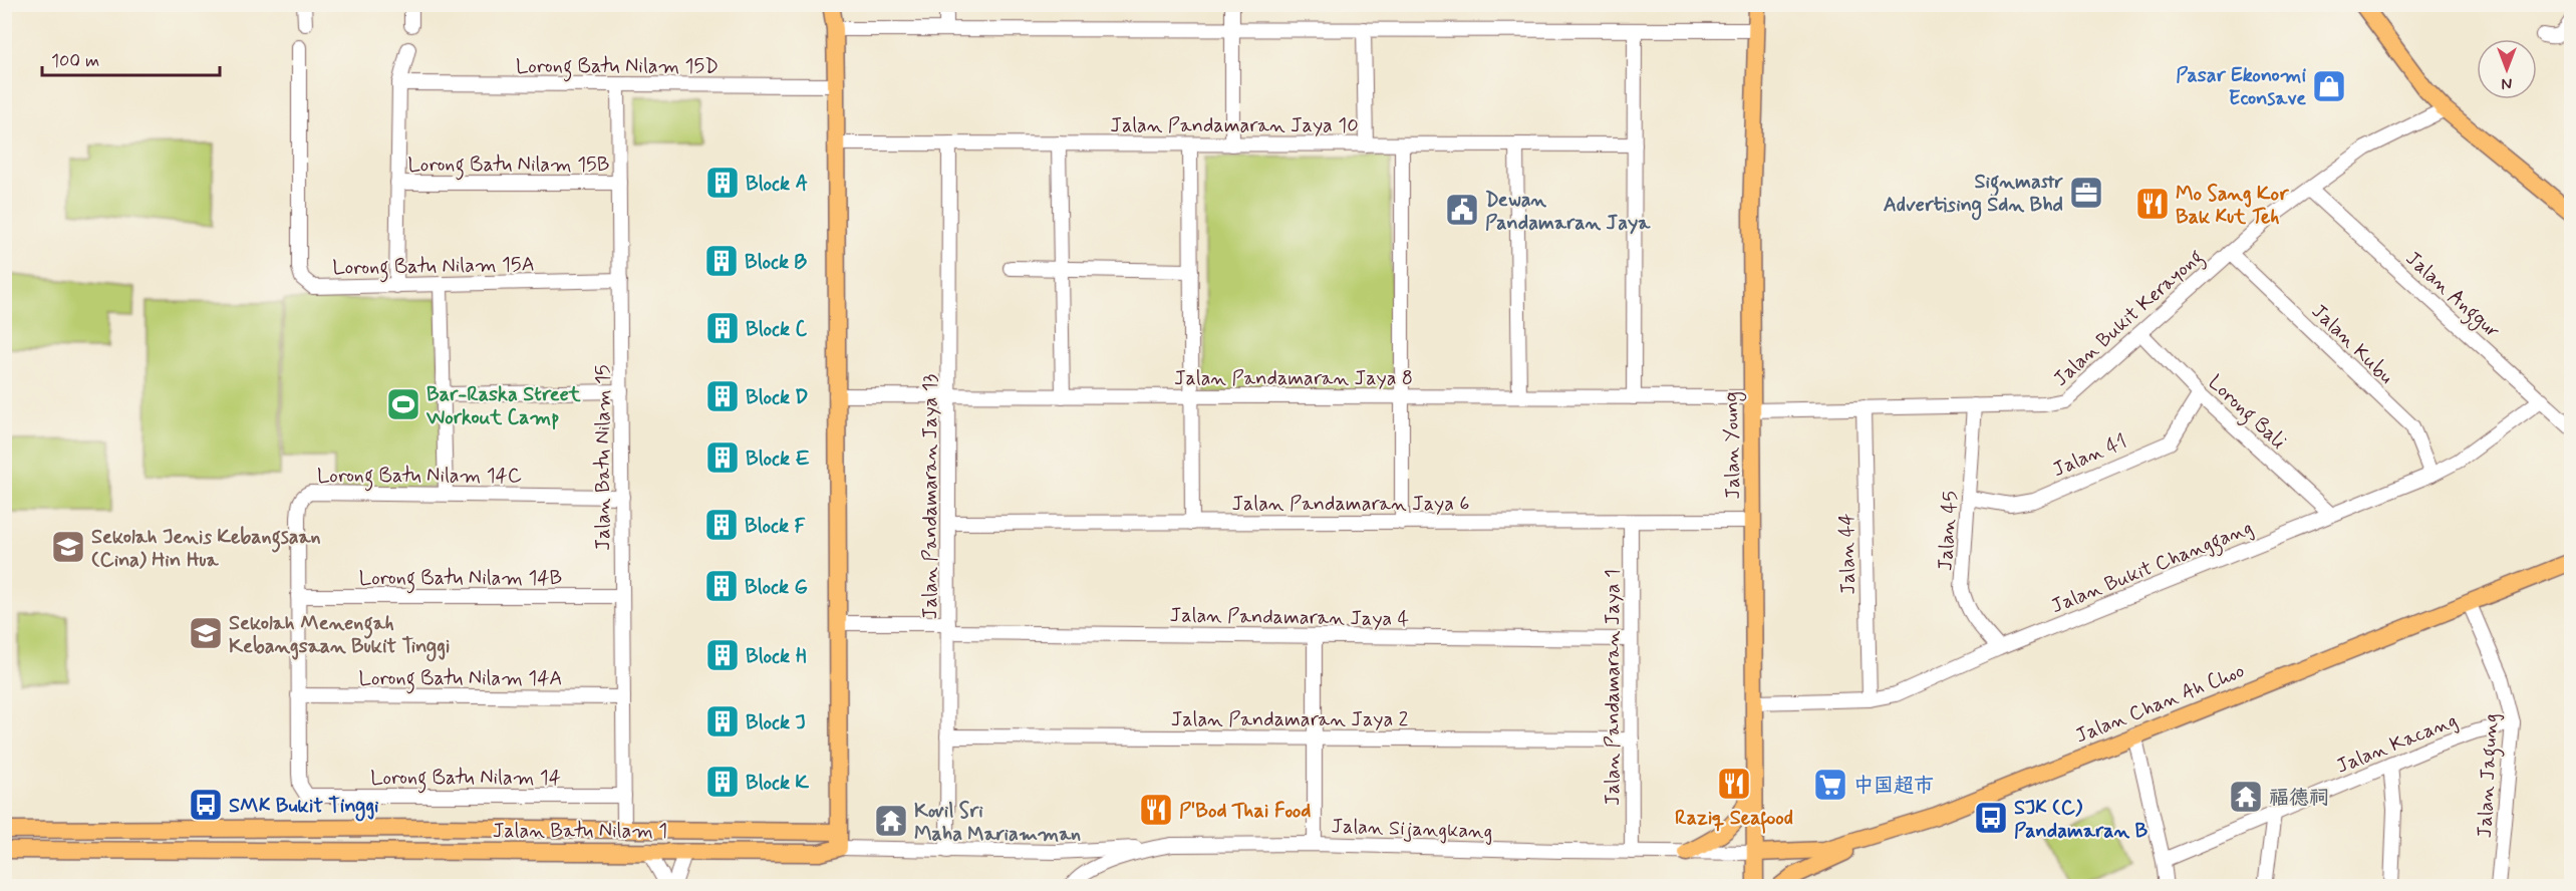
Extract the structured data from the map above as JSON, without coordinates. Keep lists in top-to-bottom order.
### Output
{
  "streets": {
    "main road": ["Jalan Young", "Jalan Chan Ah Choo", "Jalan Batu Nilam 1"],
    "street": [
      "Lorong Batu Nilam 15D",
      "Jalan Pandamaran Jaya 10",
      "Lorong Batu Nilam 15B",
      "Lorong Batu Nilam 15A",
      "Jalan Anggur",
      "Jalan Bukit Kerayong",
      "Jalan Kubu",
      "Jalan Pandamaran Jaya 8",
      "Lorong Bali",
      "Jalan 41",
      "Jalan Batu Nilam 15",
      "Lorong Batu Nilam 14C",
      "Jalan Pandamaran Jaya 13",
      "Jalan Pandamaran Jaya 6",
      "Jalan 45",
      "Jalan 44",
      "Jalan Bukit Changgang",
      "Lorong Batu Nilam 14B",
      "Jalan Pandamaran Jaya 4",
      "Lorong Batu Nilam 14A",
      "Jalan Pandamaran Jaya 1",
      "Jalan Pandamaran Jaya 2",
      "Jalan Kacang",
      "Jalan Jagung",
      "Lorong Batu Nilam 14",
      "Jalan Sijangkang"
    ]
  },
  "crossings": [
    ["Lorong Batu Nilam 15D", "Jalan Batu Nilam 15"],
    ["Jalan Pandamaran Jaya 10", "Jalan Pandamaran Jaya 13"],
    ["Lorong Batu Nilam 15B", "Jalan Batu Nilam 15"],
    ["Lorong Batu Nilam 15A", "Jalan Batu Nilam 15"],
    ["Jalan Anggur", "Jalan Bukit Kerayong"],
    ["Jalan Anggur", "Jalan Bukit Changgang"],
    ["Jalan Bukit Kerayong", "Jalan Kubu"],
    ["Jalan Bukit Kerayong", "Jalan Pandamaran Jaya 8"],
    ["Jalan Bukit Kerayong", "Lorong Bali"],
    ["Jalan Bukit Kerayong", "Jalan Young"],
    ["Jalan Bukit Kerayong", "Jalan 45"],
    ["Jalan Bukit Kerayong", "Jalan 44"],
    ["Jalan Kubu", "Jalan Bukit Changgang"],
    ["Jalan Pandamaran Jaya 8", "Jalan Young"],
    ["Jalan Pandamaran Jaya 8", "Jalan Pandamaran Jaya 13"],
    ["Lorong Bali", "Jalan 41"],
    ["Lorong Bali", "Jalan Bukit Changgang"],
    ["Jalan Young", "Jalan Pandamaran Jaya 6"],
    ["Jalan Young", "Jalan Bukit Changgang"],
    ["Jalan Young", "Jalan Chan Ah Choo"],
    ["Jalan Young", "Jalan Sijangkang"],
    ["Jalan 41", "Jalan 45"],
    ["Jalan Batu Nilam 15", "Lorong Batu Nilam 14C"],
    ["Jalan Batu Nilam 15", "Lorong Batu Nilam 14B"],
    ["Jalan Batu Nilam 15", "Lorong Batu Nilam 14A"],
    ["Jalan Batu Nilam 15", "Lorong Batu Nilam 14"],
    ["Jalan Batu Nilam 15", "Jalan Batu Nilam 1"],
    ["Lorong Batu Nilam 14C", "Lorong Batu Nilam 14B"],
    ["Lorong Batu Nilam 14C", "Lorong Batu Nilam 14A"],
    ["Lorong Batu Nilam 14C", "Lorong Batu Nilam 14"],
    ["Jalan Pandamaran Jaya 13", "Jalan Pandamaran Jaya 6"],
    ["Jalan Pandamaran Jaya 13", "Jalan Pandamaran Jaya 4"],
    ["Jalan Pandamaran Jaya 13", "Jalan Pandamaran Jaya 2"],
    ["Jalan Pandamaran Jaya 13", "Jalan Batu Nilam 1"],
    ["Jalan Pandamaran Jaya 6", "Jalan Pandamaran Jaya 1"],
    ["Jalan 45", "Jalan Bukit Changgang"],
    ["Jalan 44", "Jalan Bukit Changgang"],
    ["Jalan Pandamaran Jaya 4", "Jalan Pandamaran Jaya 1"],
    ["Jalan Pandamaran Jaya 1", "Jalan Pandamaran Jaya 2"],
    ["Jalan Pandamaran Jaya 1", "Jalan Sijangkang"],
    ["Jalan Chan Ah Choo", "Jalan Jagung"],
    ["Jalan Chan Ah Choo", "Jalan Sijangkang"],
    ["Jalan Kacang", "Jalan Jagung"],
    ["Jalan Sijangkang", "Jalan Batu Nilam 1"]
  ],
  "places": {
    "shop": ["Pasar Ekonomi Econsave"],
    "building": [
      "Block A",
      "Block B",
      "Block C",
      "Block D",
      "Block E",
      "Block F",
      "Block G",
      "Block H",
      "Block J",
      "Block K"
    ],
    "office": ["Signmastr Advertising Sdn Bhd"],
    "restaurant": ["Mo Sang Kor Bak Kut Teh", "Raziq Seafood", "P'Bod Thai Food"],
    "public building": ["Dewan Pandamaran Jaya"],
    "sports": ["Bar-Raska Street Workout Camp"],
    "school or university": ["Sekolah Jenis Kebangsaan (Cina) Hin Hua", "Sekolah Menengah Kebangsaan Bukit Tinggi"],
    "supermarket": ["中国超市"],
    "temple": ["福德祠", "Kovil Sri Maha Mariamman"],
    "bus stop": ["SMK Bukit Tinggi", "SJK (C) Pandamaran B"]
  },
  "scale_bar": "100 m",
  "north": "bottom"
}
